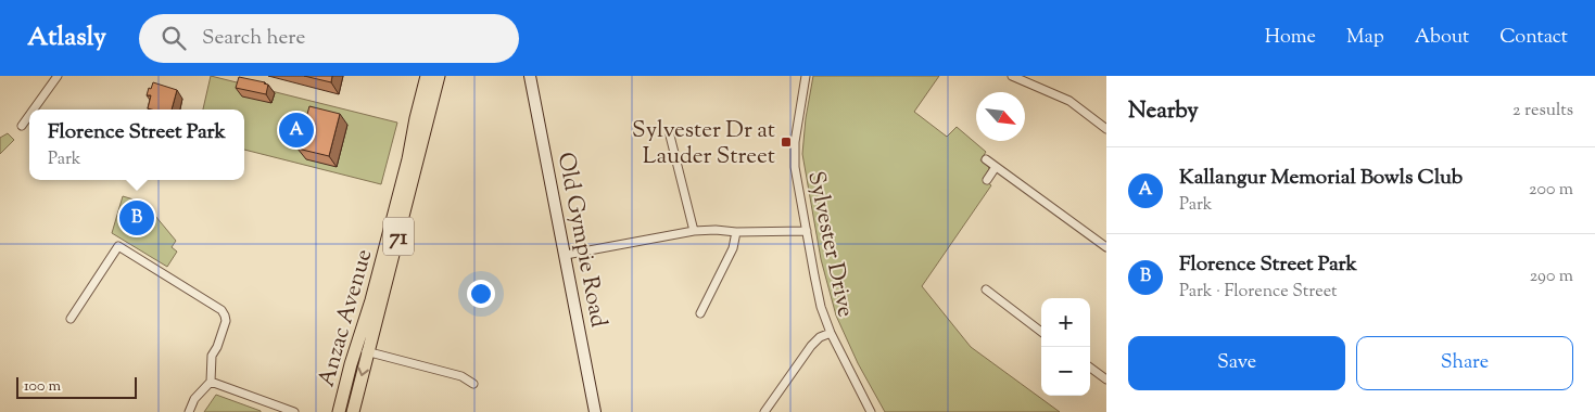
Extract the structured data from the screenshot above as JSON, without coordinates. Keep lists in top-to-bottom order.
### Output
{
  "streets": {
    "highway": ["71", "Anzac Avenue"],
    "main road": ["Old Gympie Road"],
    "street": ["Sylvester Drive"]
  },
  "places": {
    "transit": ["Sylvester Dr at Lauder Street"]
  },
  "scale_bar": "100 m",
  "north": "bottom right",
  "page": {
    "header": "Atlasly",
    "search": "Search here",
    "nav": [
      "Home",
      "Map",
      "About",
      "Contact"
    ],
    "heading": ["Nearby", "2 results"],
    "popup": ["Florence Street Park", "Park"],
    "pins": ["A", "B"],
    "list": [
      {
        "mark": "A",
        "name": "Kallangur Memorial Bowls Club",
        "note": "Park",
        "value": "200 m"
      },
      {
        "mark": "B",
        "name": "Florence Street Park",
        "note": "Park · Florence Street",
        "value": "290 m"
      }
    ],
    "map_buttons": ["+", "−"],
    "buttons": ["Save", "Share"],
    "scale": "100 m"
  }
}
